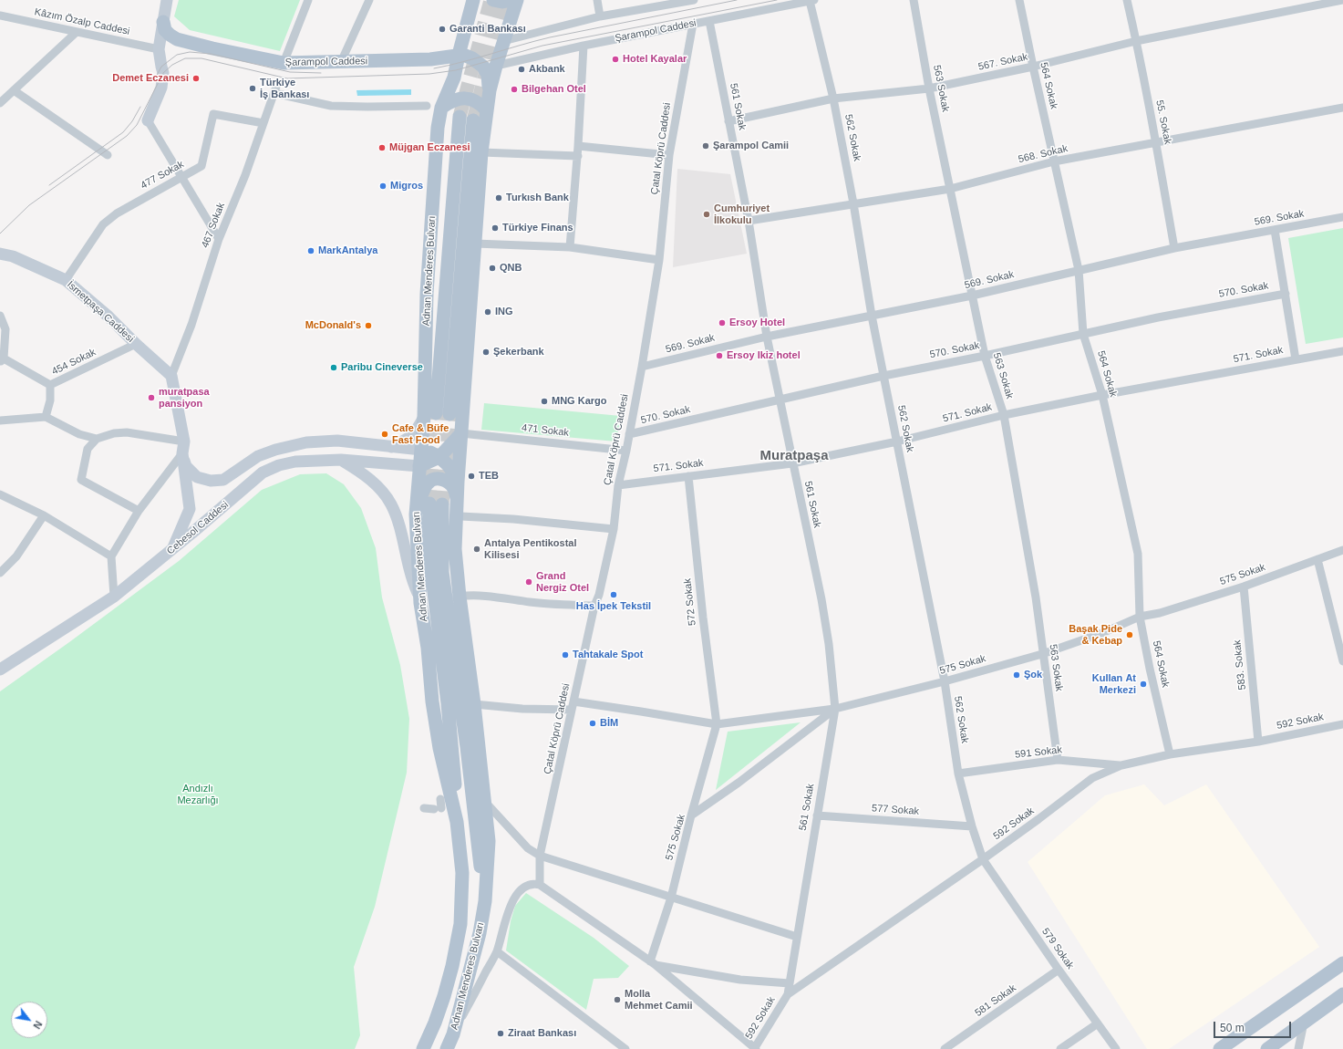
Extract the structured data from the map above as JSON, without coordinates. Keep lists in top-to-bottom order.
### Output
{
  "streets": {
    "main road": [
      "Şarampol Caddesi",
      "Adnan Menderes Bulvarı",
      "İsmetpaşa Caddesi",
      "Cebesol Caddesi"
    ],
    "street": [
      "Kâzım Özalp Caddesi",
      "567. Sokak",
      "564 Sokak",
      "563 Sokak",
      "561 Sokak",
      "55. Sokak",
      "562 Sokak",
      "Çatal Köprü Caddesi",
      "568. Sokak",
      "477 Sokak",
      "569. Sokak",
      "467 Sokak",
      "570. Sokak",
      "571. Sokak",
      "454 Sokak",
      "471 Sokak",
      "575 Sokak",
      "572 Sokak",
      "583. Sokak",
      "592 Sokak",
      "591 Sokak",
      "577 Sokak",
      "579 Sokak",
      "581 Sokak"
    ]
  },
  "crossings": [
    ["Şarampol Caddesi", "561 Sokak"],
    ["Şarampol Caddesi", "562 Sokak"],
    ["Şarampol Caddesi", "Çatal Köprü Caddesi"],
    ["Şarampol Caddesi", "Adnan Menderes Bulvarı"],
    ["567. Sokak", "564 Sokak"],
    ["567. Sokak", "563 Sokak"],
    ["567. Sokak", "561 Sokak"],
    ["567. Sokak", "55. Sokak"],
    ["567. Sokak", "562 Sokak"],
    ["564 Sokak", "568. Sokak"],
    ["564 Sokak", "569. Sokak"],
    ["564 Sokak", "570. Sokak"],
    ["564 Sokak", "571. Sokak"],
    ["564 Sokak", "575 Sokak"],
    ["564 Sokak", "592 Sokak"],
    ["563 Sokak", "568. Sokak"],
    ["563 Sokak", "569. Sokak"],
    ["563 Sokak", "570. Sokak"],
    ["563 Sokak", "571. Sokak"],
    ["563 Sokak", "575 Sokak"],
    ["563 Sokak", "591 Sokak"],
    ["561 Sokak", "568. Sokak"],
    ["561 Sokak", "569. Sokak"],
    ["561 Sokak", "570. Sokak"],
    ["561 Sokak", "571. Sokak"],
    ["561 Sokak", "575 Sokak"],
    ["561 Sokak", "592 Sokak"],
    ["561 Sokak", "577 Sokak"],
    ["55. Sokak", "568. Sokak"],
    ["55. Sokak", "569. Sokak"],
    ["562 Sokak", "568. Sokak"],
    ["562 Sokak", "569. Sokak"],
    ["562 Sokak", "570. Sokak"],
    ["562 Sokak", "571. Sokak"],
    ["562 Sokak", "575 Sokak"],
    ["562 Sokak", "592 Sokak"],
    ["562 Sokak", "591 Sokak"],
    ["562 Sokak", "577 Sokak"],
    ["562 Sokak", "579 Sokak"],
    ["Çatal Köprü Caddesi", "569. Sokak"],
    ["Çatal Köprü Caddesi", "570. Sokak"],
    ["Çatal Köprü Caddesi", "571. Sokak"],
    ["Çatal Köprü Caddesi", "471 Sokak"],
    ["477 Sokak", "467 Sokak"],
    ["477 Sokak", "İsmetpaşa Caddesi"],
    ["467 Sokak", "İsmetpaşa Caddesi"],
    ["Adnan Menderes Bulvarı", "471 Sokak"],
    ["Adnan Menderes Bulvarı", "Cebesol Caddesi"],
    ["İsmetpaşa Caddesi", "454 Sokak"],
    ["571. Sokak", "572 Sokak"],
    ["575 Sokak", "583. Sokak"],
    ["583. Sokak", "592 Sokak"],
    ["592 Sokak", "591 Sokak"],
    ["592 Sokak", "579 Sokak"],
    ["579 Sokak", "581 Sokak"]
  ],
  "districts": ["Muratpaşa"],
  "parks": ["Andızlı Mezarlığı"],
  "places": [
    "Garanti Bankası",
    "Hotel Kayalar",
    "Akbank",
    "Demet Eczanesi",
    "Türkiye İş Bankası",
    "Bilgehan Otel",
    "Şarampol Camii",
    "Müjgan Eczanesi",
    "Migros",
    "Turkısh Bank",
    "Cumhuriyet İlkokulu",
    "Türkiye Finans",
    "MarkAntalya",
    "QNB",
    "ING",
    "Ersoy Hotel",
    "McDonald's",
    "Şekerbank",
    "Ersoy Ikiz hotel",
    "Paribu Cineverse",
    "muratpasa pansiyon",
    "MNG Kargo",
    "Cafe & Büfe Fast Food",
    "TEB",
    "Antalya Pentikostal Kilisesi",
    "Grand Nergiz Otel",
    "Has İpek Tekstil",
    "Başak Pide & Kebap",
    "Tahtakale Spot",
    "Şok",
    "Kullan At Merkezi",
    "BİM",
    "Molla Mehmet Camii",
    "Ziraat Bankası"
  ],
  "scale_bar": "50 m",
  "north": "bottom right"
}
